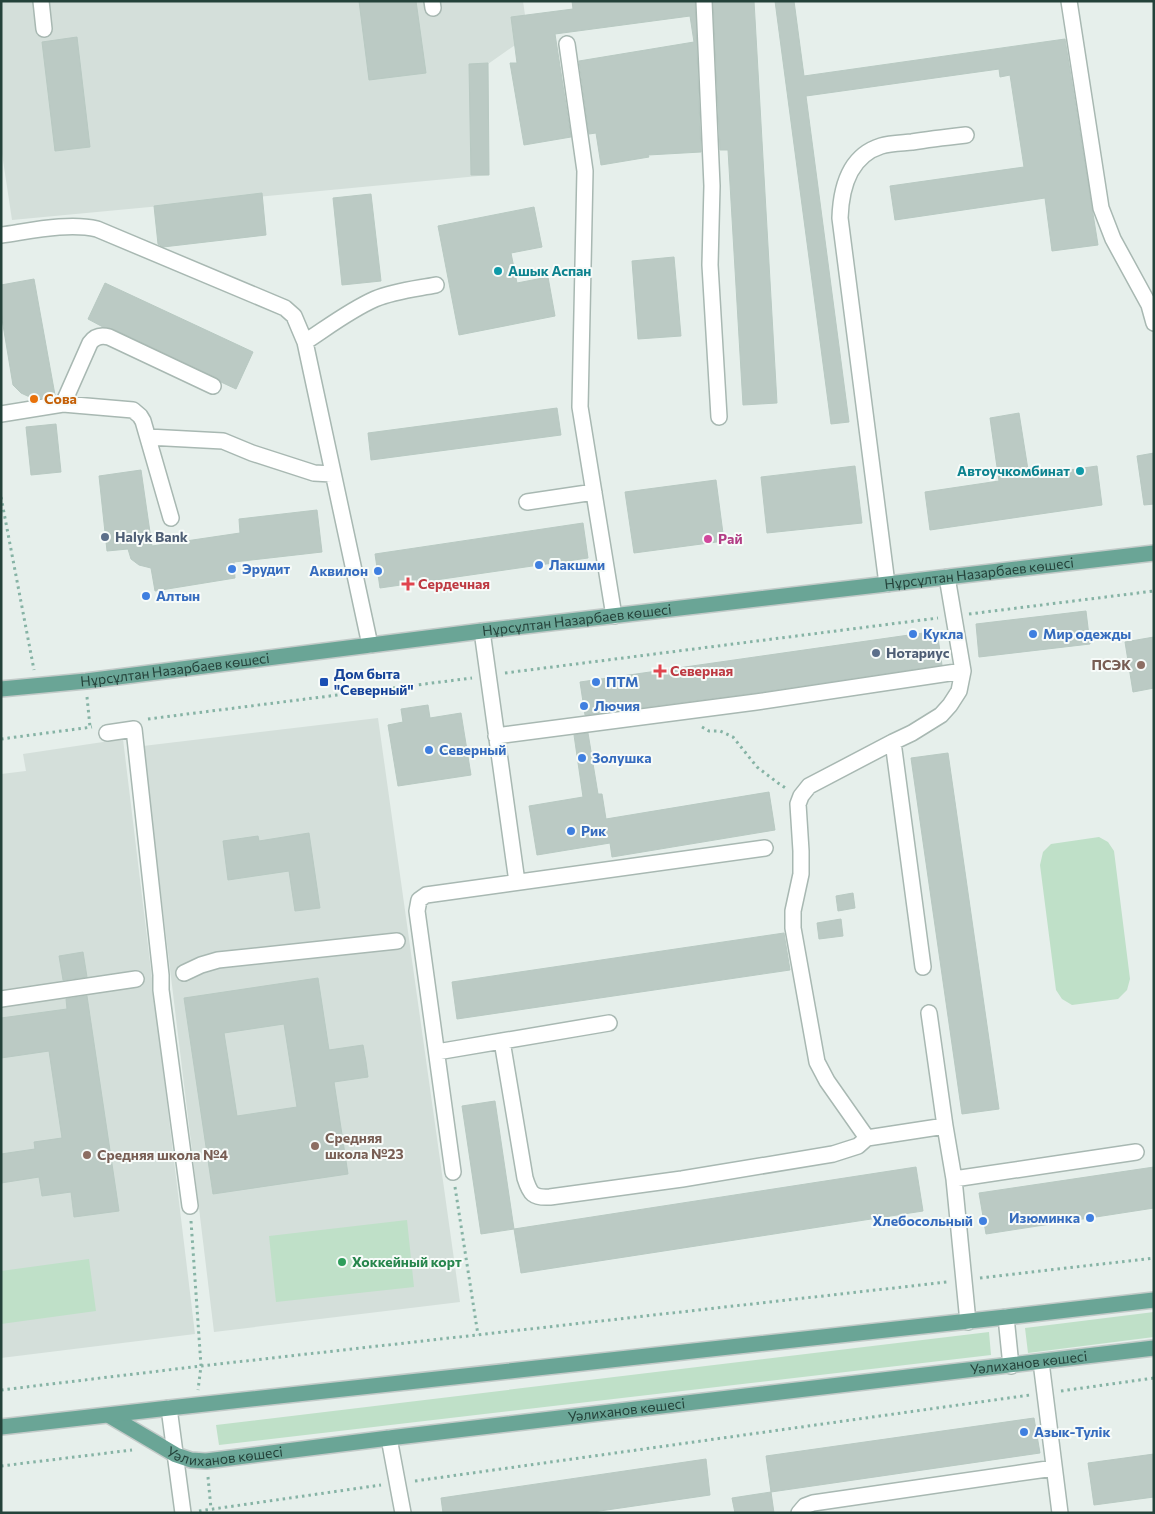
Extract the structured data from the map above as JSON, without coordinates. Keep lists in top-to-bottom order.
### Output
{
  "streets": {
    "main road": ["Нұрсұлтан Назарбаев көшесі", "Уәлиханов көшесі"]
  },
  "places": {
    "other": [
      "Ашык Аспан",
      "Сова",
      "Автоучкомбинат",
      "Halyk Bank",
      "Рай",
      "Лакшми",
      "Эрудит",
      "Аквилон",
      "Алтын",
      "Кукла",
      "Мир одежды",
      "Нотариус",
      "ПСЭК",
      "ПТМ",
      "Лючия",
      "Северный",
      "Золушка",
      "Рик",
      "Средняя школа №23",
      "Средняя школа №4",
      "Изюминка",
      "Хлебосольный",
      "Хоккейный корт",
      "Азык-Тулiк"
    ],
    "health": ["Сердечная", "Северная"],
    "transit": ["Дом быта \"Северный\""]
  }
}
